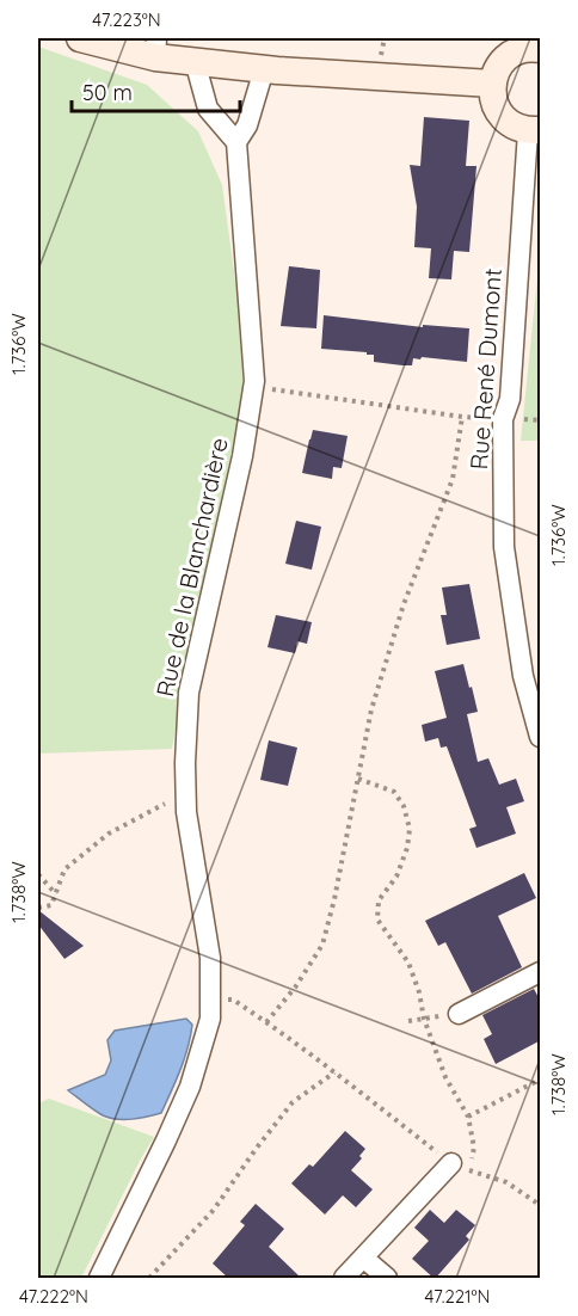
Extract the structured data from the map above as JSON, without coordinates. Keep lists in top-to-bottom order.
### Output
{
  "streets": {
    "street": ["Rue René Dumont", "Rue de la Blanchardière"]
  },
  "scale_bar": "50 m",
  "coordinates": [
    "47.223°N",
    "1.736°W",
    "1.738°W",
    "47.222°N",
    "47.221°N"
  ]
}
